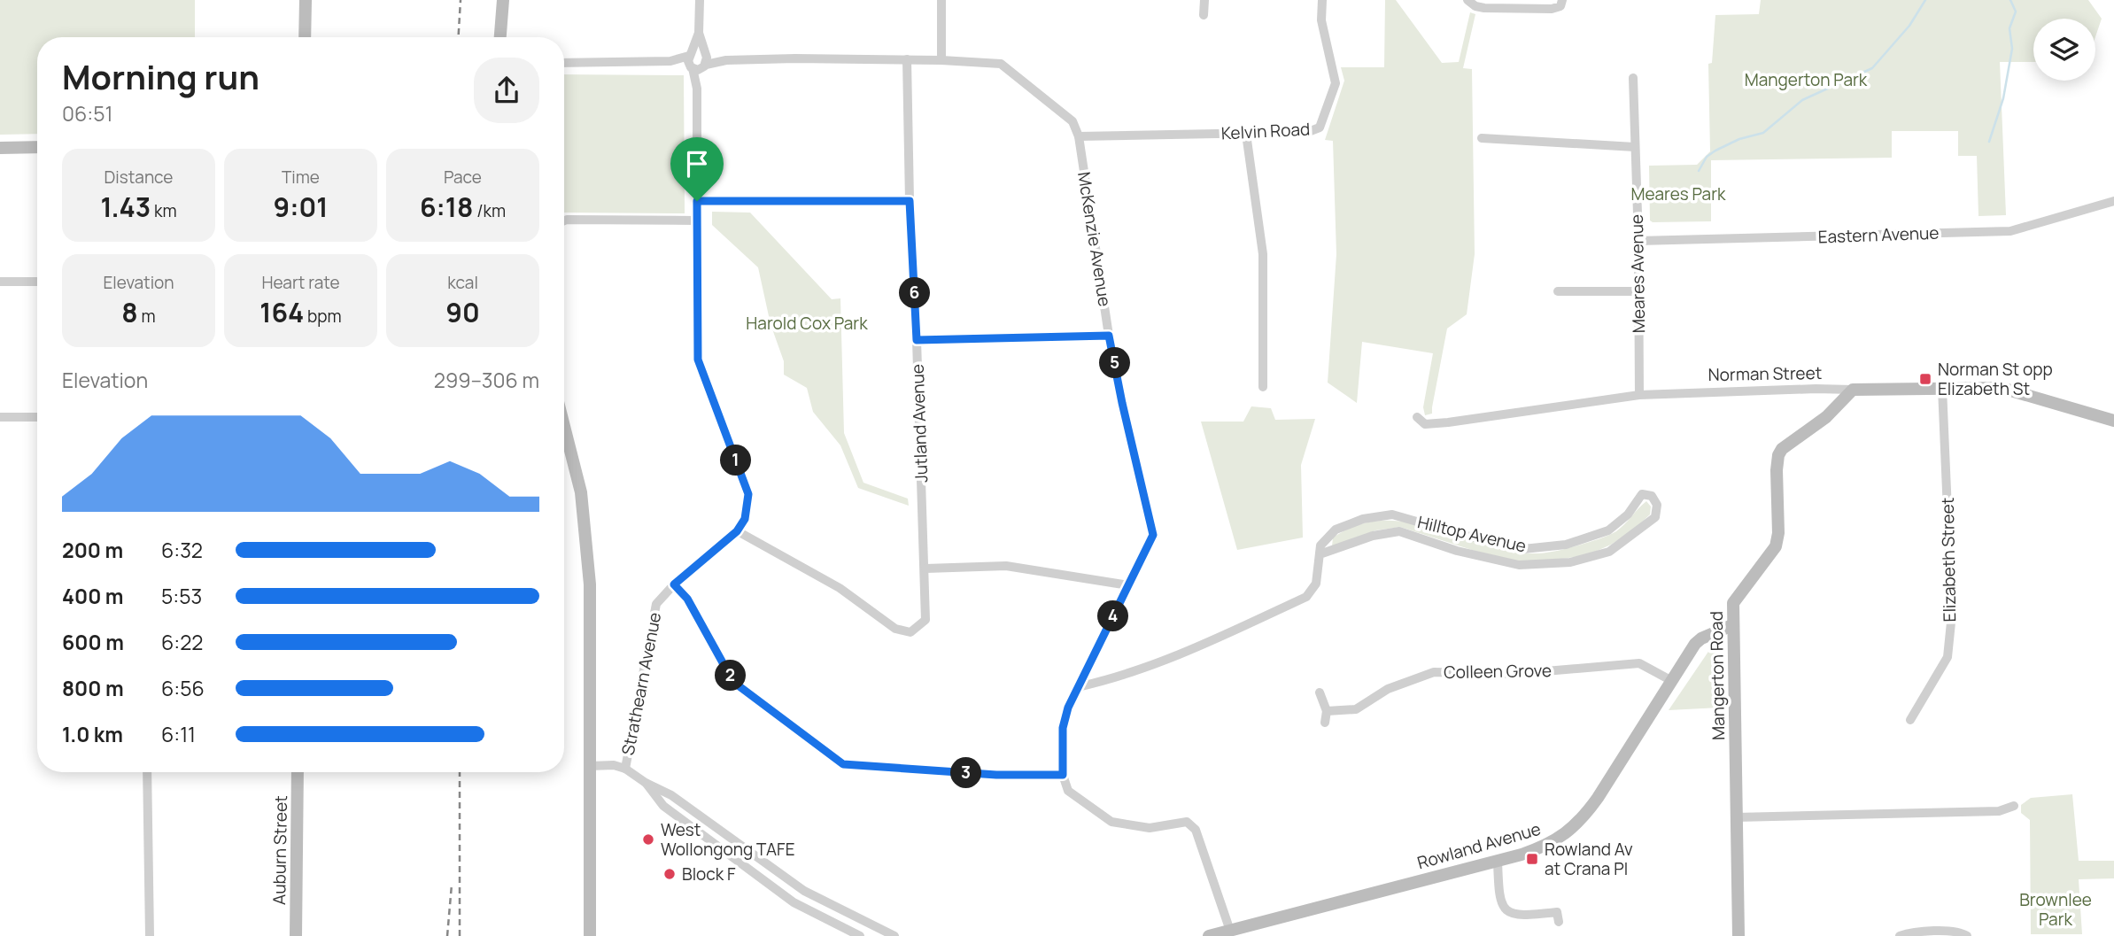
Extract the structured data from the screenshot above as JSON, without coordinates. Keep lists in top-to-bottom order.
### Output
{
  "streets": {
    "street": [
      "Kelvin Road",
      "Eastern Avenue",
      "McKenzie Avenue",
      "Meares Avenue",
      "Norman Street",
      "Jutland Avenue",
      "Hilltop Avenue",
      "Elizabeth Street",
      "Colleen Grove",
      "Mangerton Road",
      "Strathearn Avenue",
      "Rowland Avenue",
      "Auburn Street"
    ]
  },
  "crossings": [
    ["Kelvin Road", "McKenzie Avenue"],
    ["Eastern Avenue", "Meares Avenue"],
    ["McKenzie Avenue", "Jutland Avenue"],
    ["McKenzie Avenue", "Hilltop Avenue"],
    ["McKenzie Avenue", "Strathearn Avenue"],
    ["Meares Avenue", "Norman Street"],
    ["Norman Street", "Elizabeth Street"],
    ["Norman Street", "Mangerton Road"],
    ["Jutland Avenue", "Strathearn Avenue"],
    ["Colleen Grove", "Rowland Avenue"],
    ["Mangerton Road", "Rowland Avenue"]
  ],
  "parks": [
    "Mangerton Park",
    "Meares Park",
    "Harold Cox Park",
    "Brownlee Park"
  ],
  "places": {
    "transit": ["Norman St opp Elizabeth St", "Rowland Av at Crana Pl"],
    "other": ["West Wollongong TAFE", "Block F"]
  },
  "page": {
    "heading": ["Morning run", "06:51"],
    "stats": [
      ["Distance", "1.43 km"],
      ["Time", "9:01"],
      ["Pace", "6:18 /km"],
      ["Elevation", "8 m"],
      ["Heart rate", "164 bpm"],
      ["kcal", "90"]
    ],
    "pins": [
      "6",
      "5",
      "1",
      "4",
      "2",
      "3"
    ],
    "chart": ["Elevation", "299–306 m"],
    "list": [
      {
        "name": "200 m",
        "note": "6:32"
      },
      {
        "name": "400 m",
        "note": "5:53"
      },
      {
        "name": "600 m",
        "note": "6:22"
      },
      {
        "name": "800 m",
        "note": "6:56"
      },
      {
        "name": "1.0 km",
        "note": "6:11"
      }
    ]
  }
}
